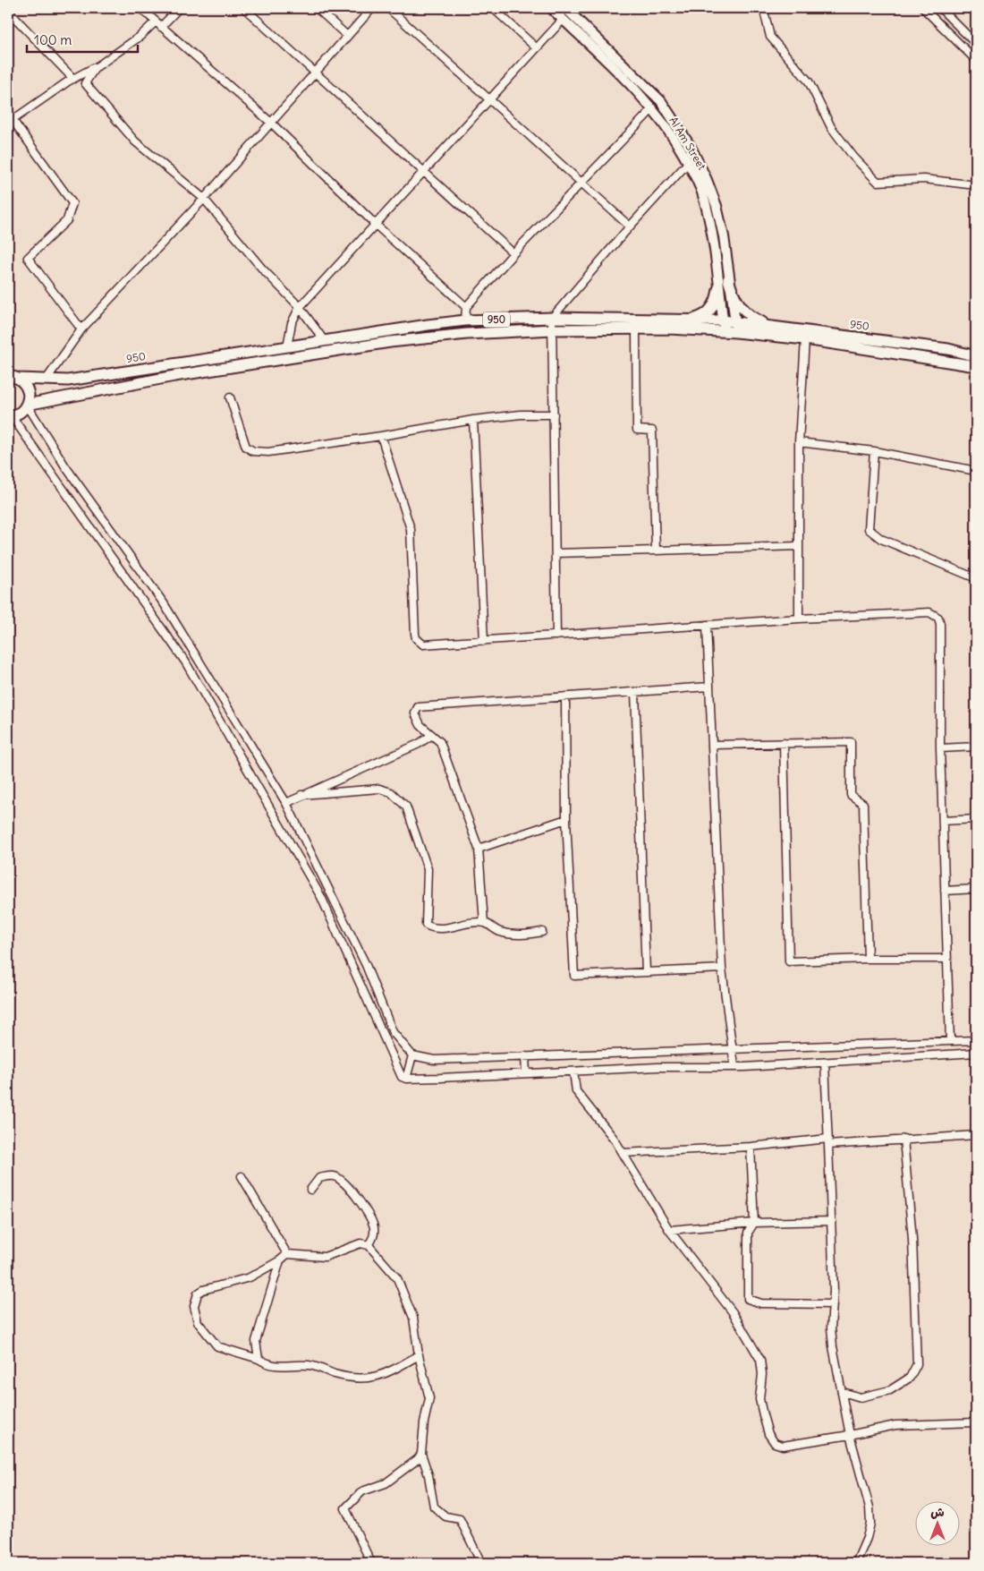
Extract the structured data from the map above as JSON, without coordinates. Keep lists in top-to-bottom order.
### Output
{
  "streets": {
    "main road": ["Al Am Street", "950"]
  },
  "crossings": [
    ["Al Am Street", "950"]
  ],
  "scale_bar": "100 m",
  "north": "top"
}
